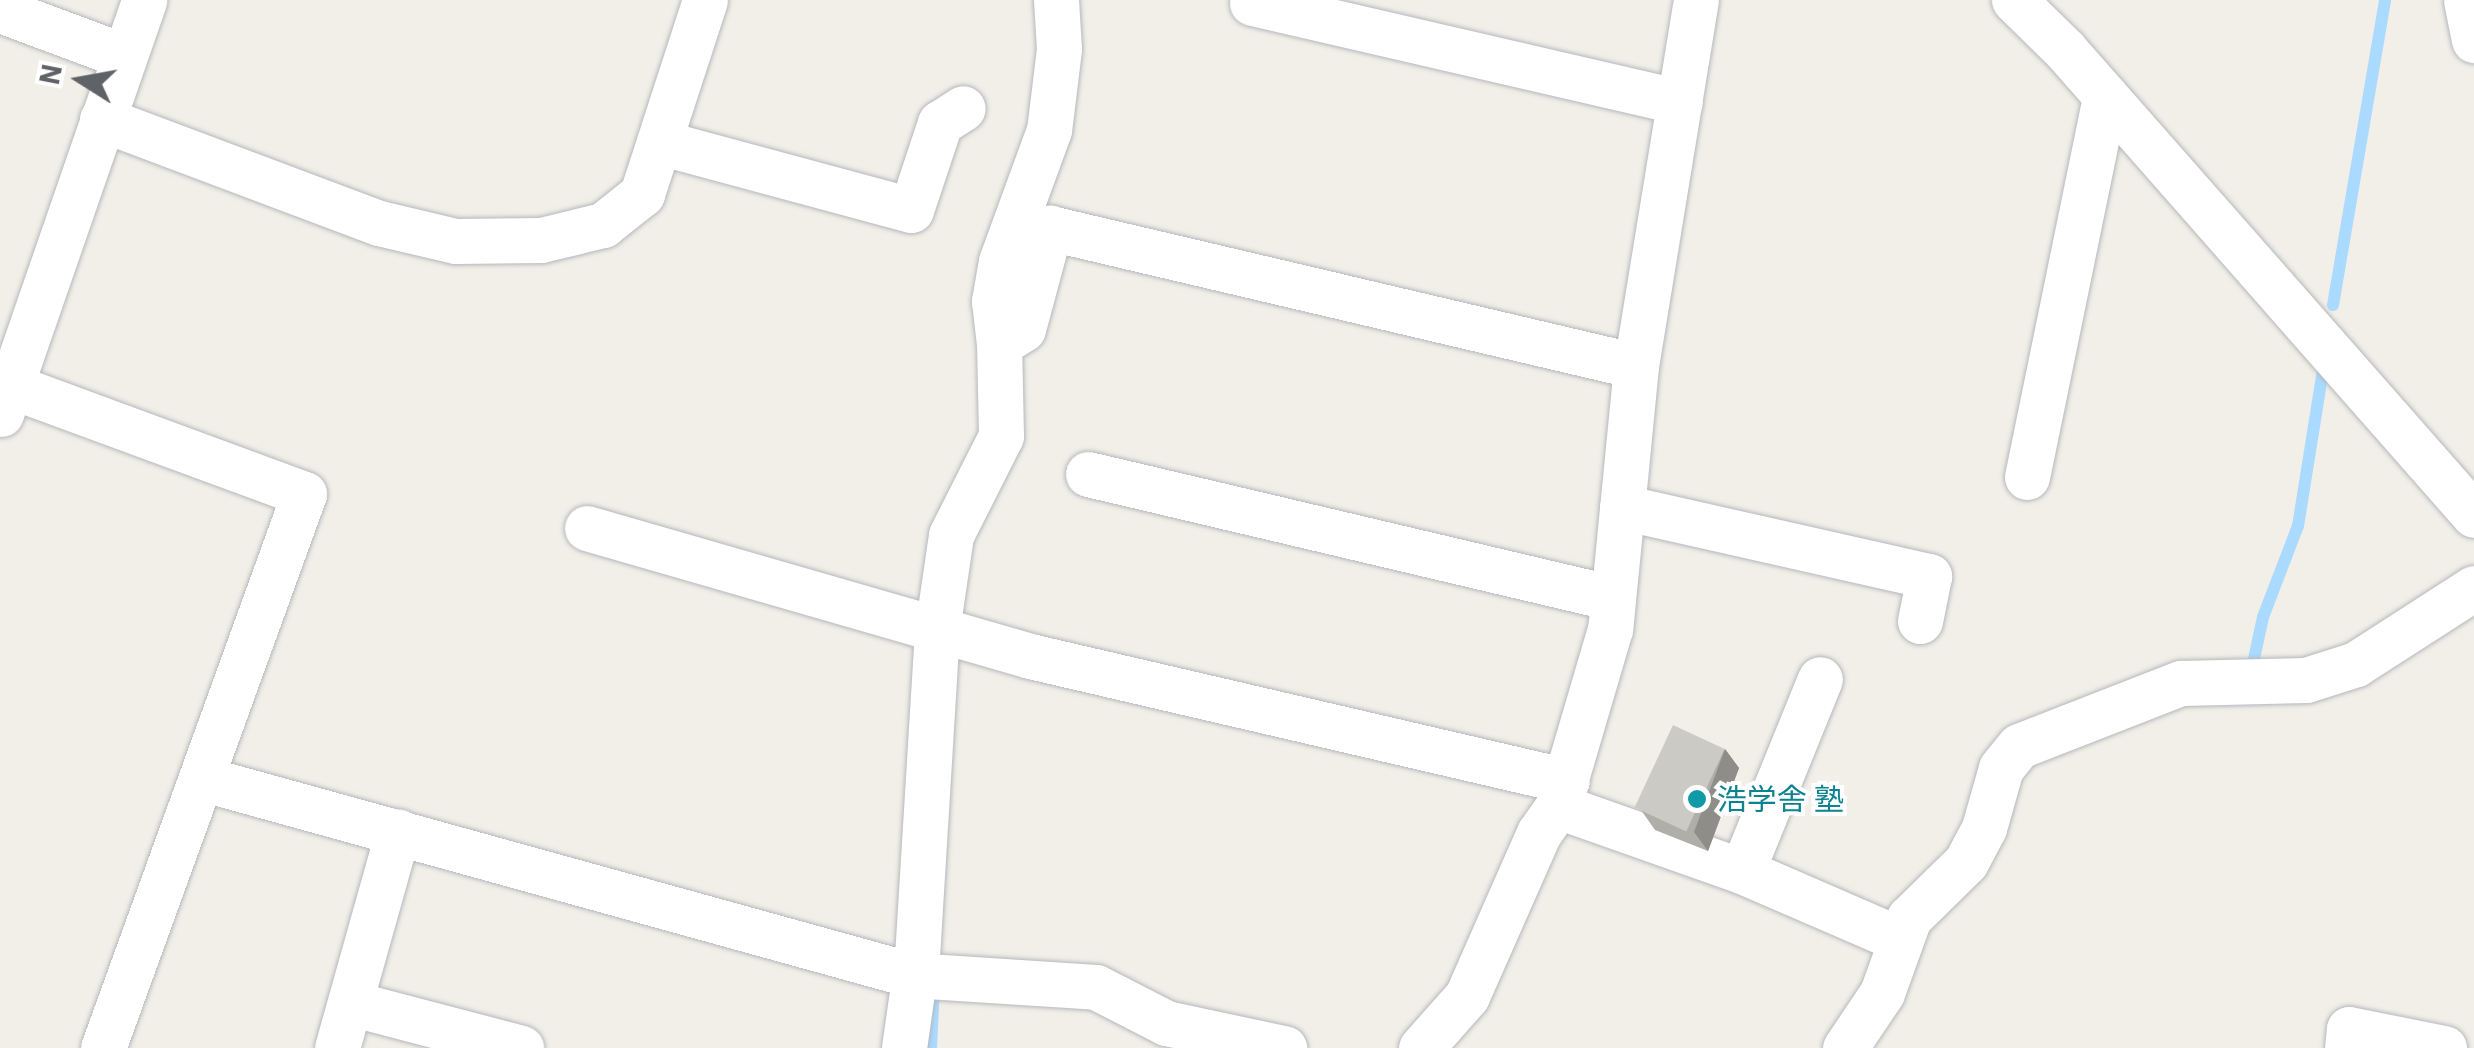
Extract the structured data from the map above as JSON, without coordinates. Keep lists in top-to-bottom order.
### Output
{
  "places": ["浩学舎 塾"],
  "north": "left"
}
